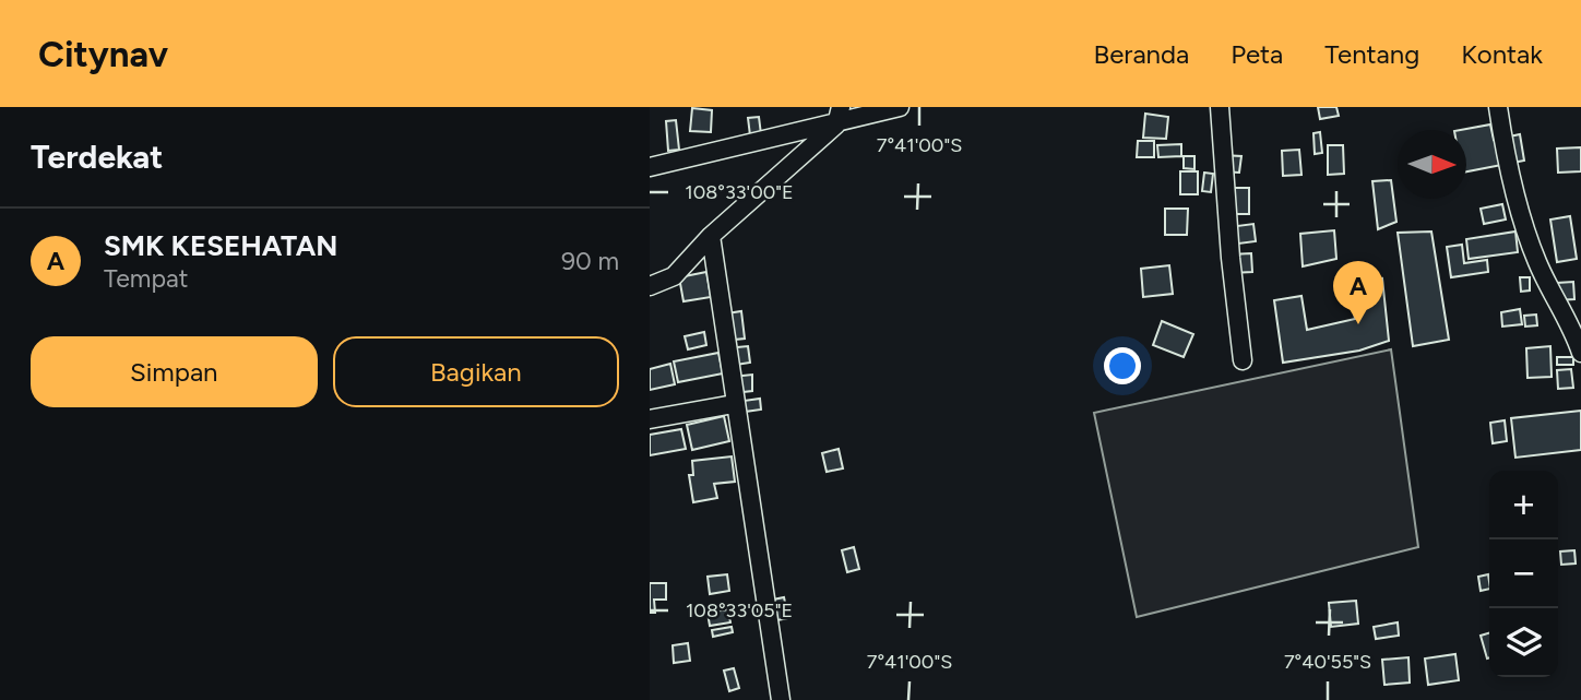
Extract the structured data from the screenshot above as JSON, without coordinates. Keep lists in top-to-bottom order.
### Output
{
  "north": "right",
  "page": {
    "header": "Citynav",
    "nav": [
      "Beranda",
      "Peta",
      "Tentang",
      "Kontak"
    ],
    "heading": "Terdekat",
    "list": [
      {
        "mark": "A",
        "name": "SMK KESEHATAN",
        "note": "Tempat",
        "value": "90 m"
      }
    ],
    "pins": "A",
    "buttons": ["Simpan", "Bagikan"],
    "map_buttons": ["+", "−"]
  },
  "coordinates": [
    "7°41'00\"S",
    "108°33'00\"E",
    "108°33'05\"E",
    "7°40'55\"S"
  ]
}
